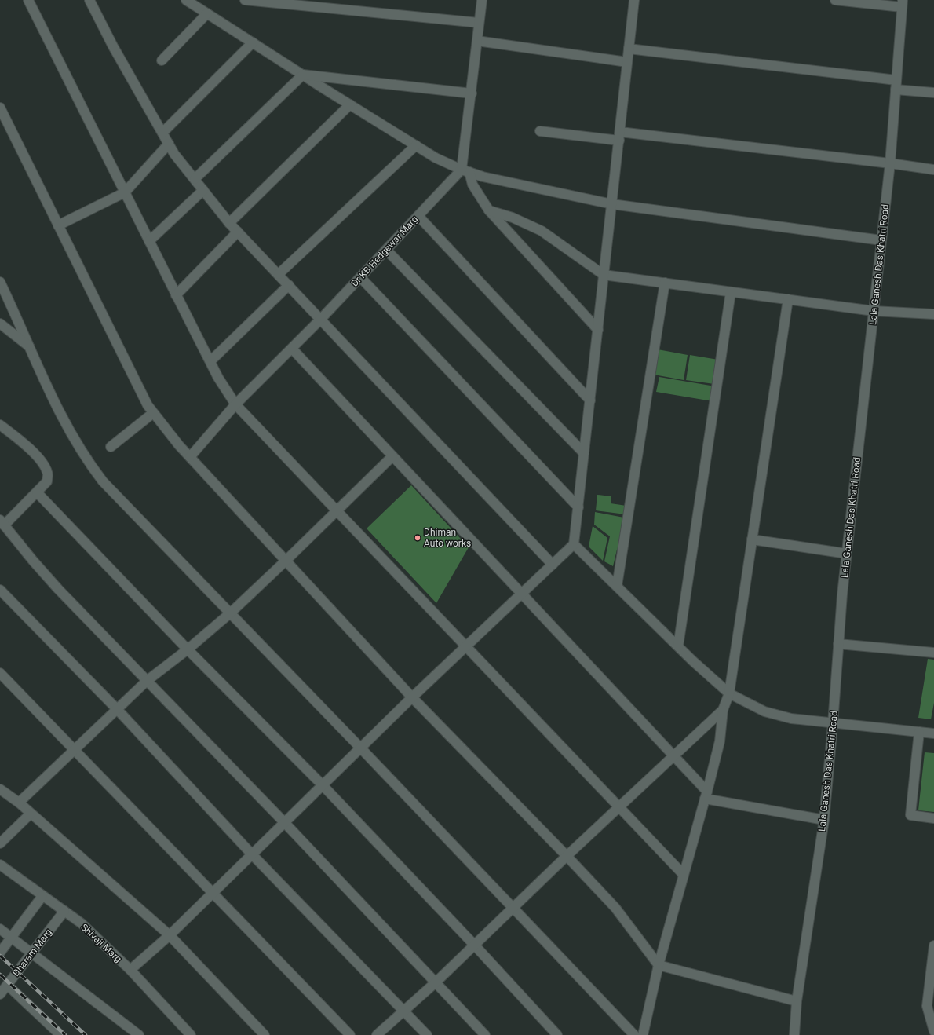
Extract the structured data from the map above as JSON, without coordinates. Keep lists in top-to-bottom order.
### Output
{
  "streets": {
    "street": [
      "Dr KB Hedgewar Marg",
      "Lala Ganesh Das Khatri Road",
      "Shivaji Marg",
      "Dharam Marg"
    ]
  },
  "crossings": [
    ["Shivaji Marg", "Dharam Marg"]
  ],
  "places": ["Dhiman Auto works"]
}
